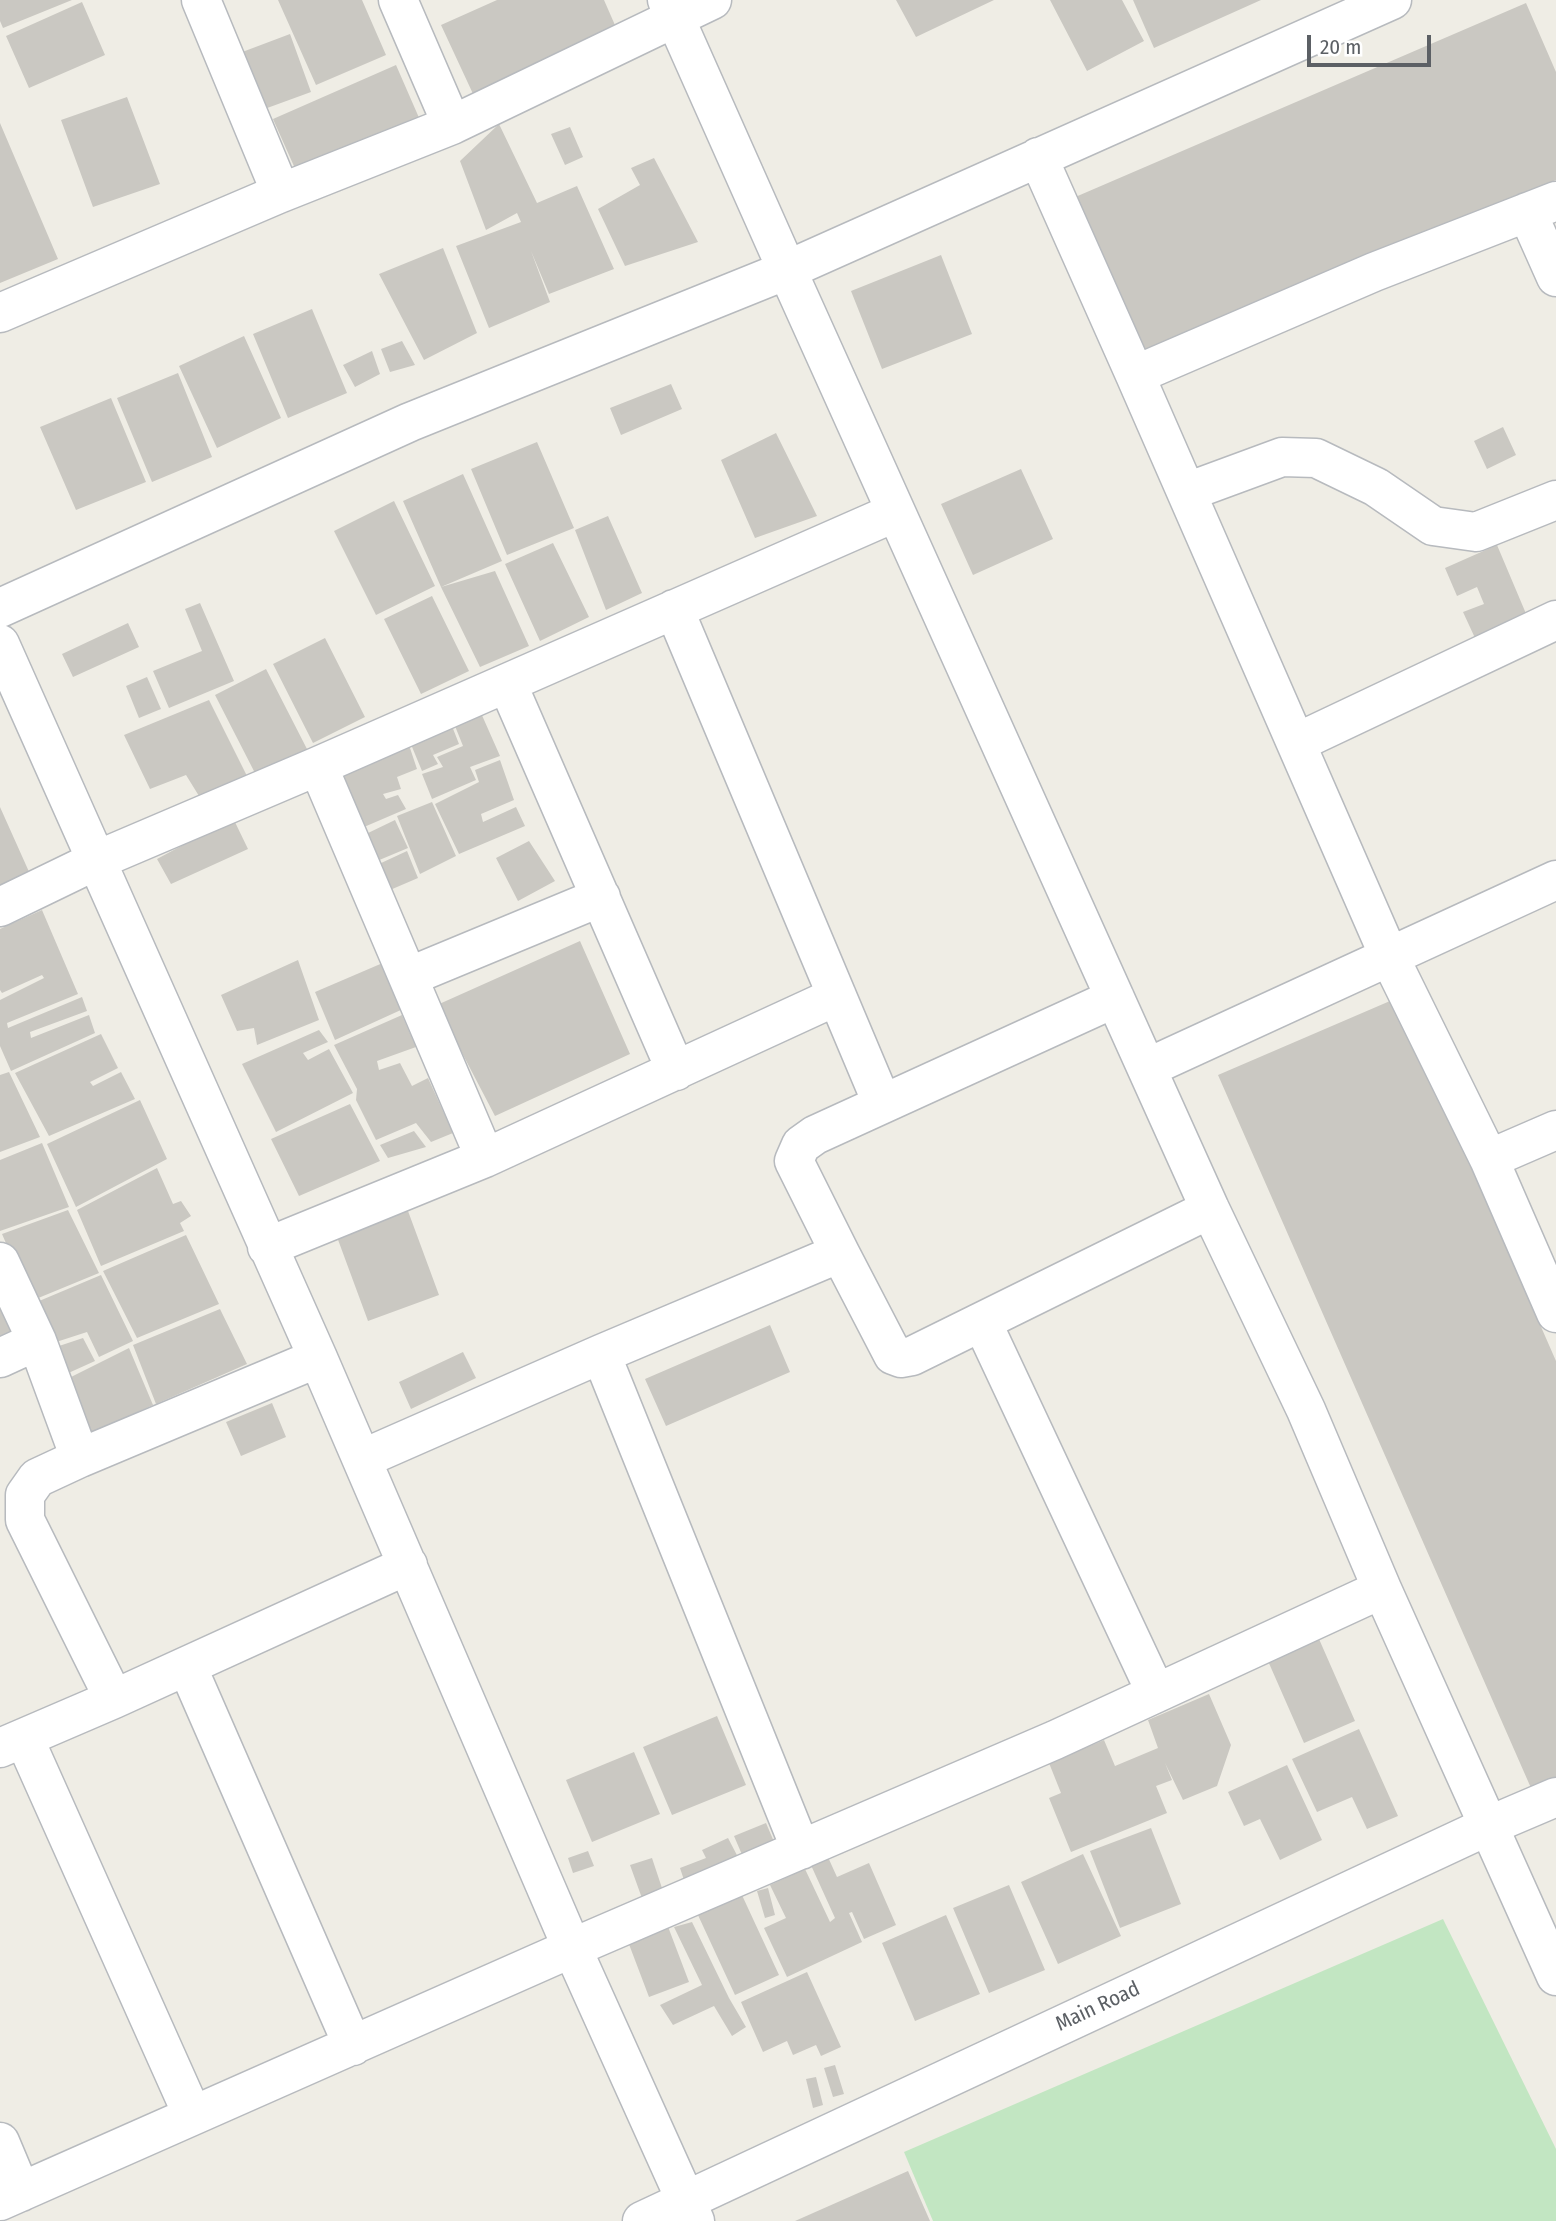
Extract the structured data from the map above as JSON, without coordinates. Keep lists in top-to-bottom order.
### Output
{
  "streets": {
    "street": ["Main Road"]
  },
  "scale_bar": "20 m"
}
